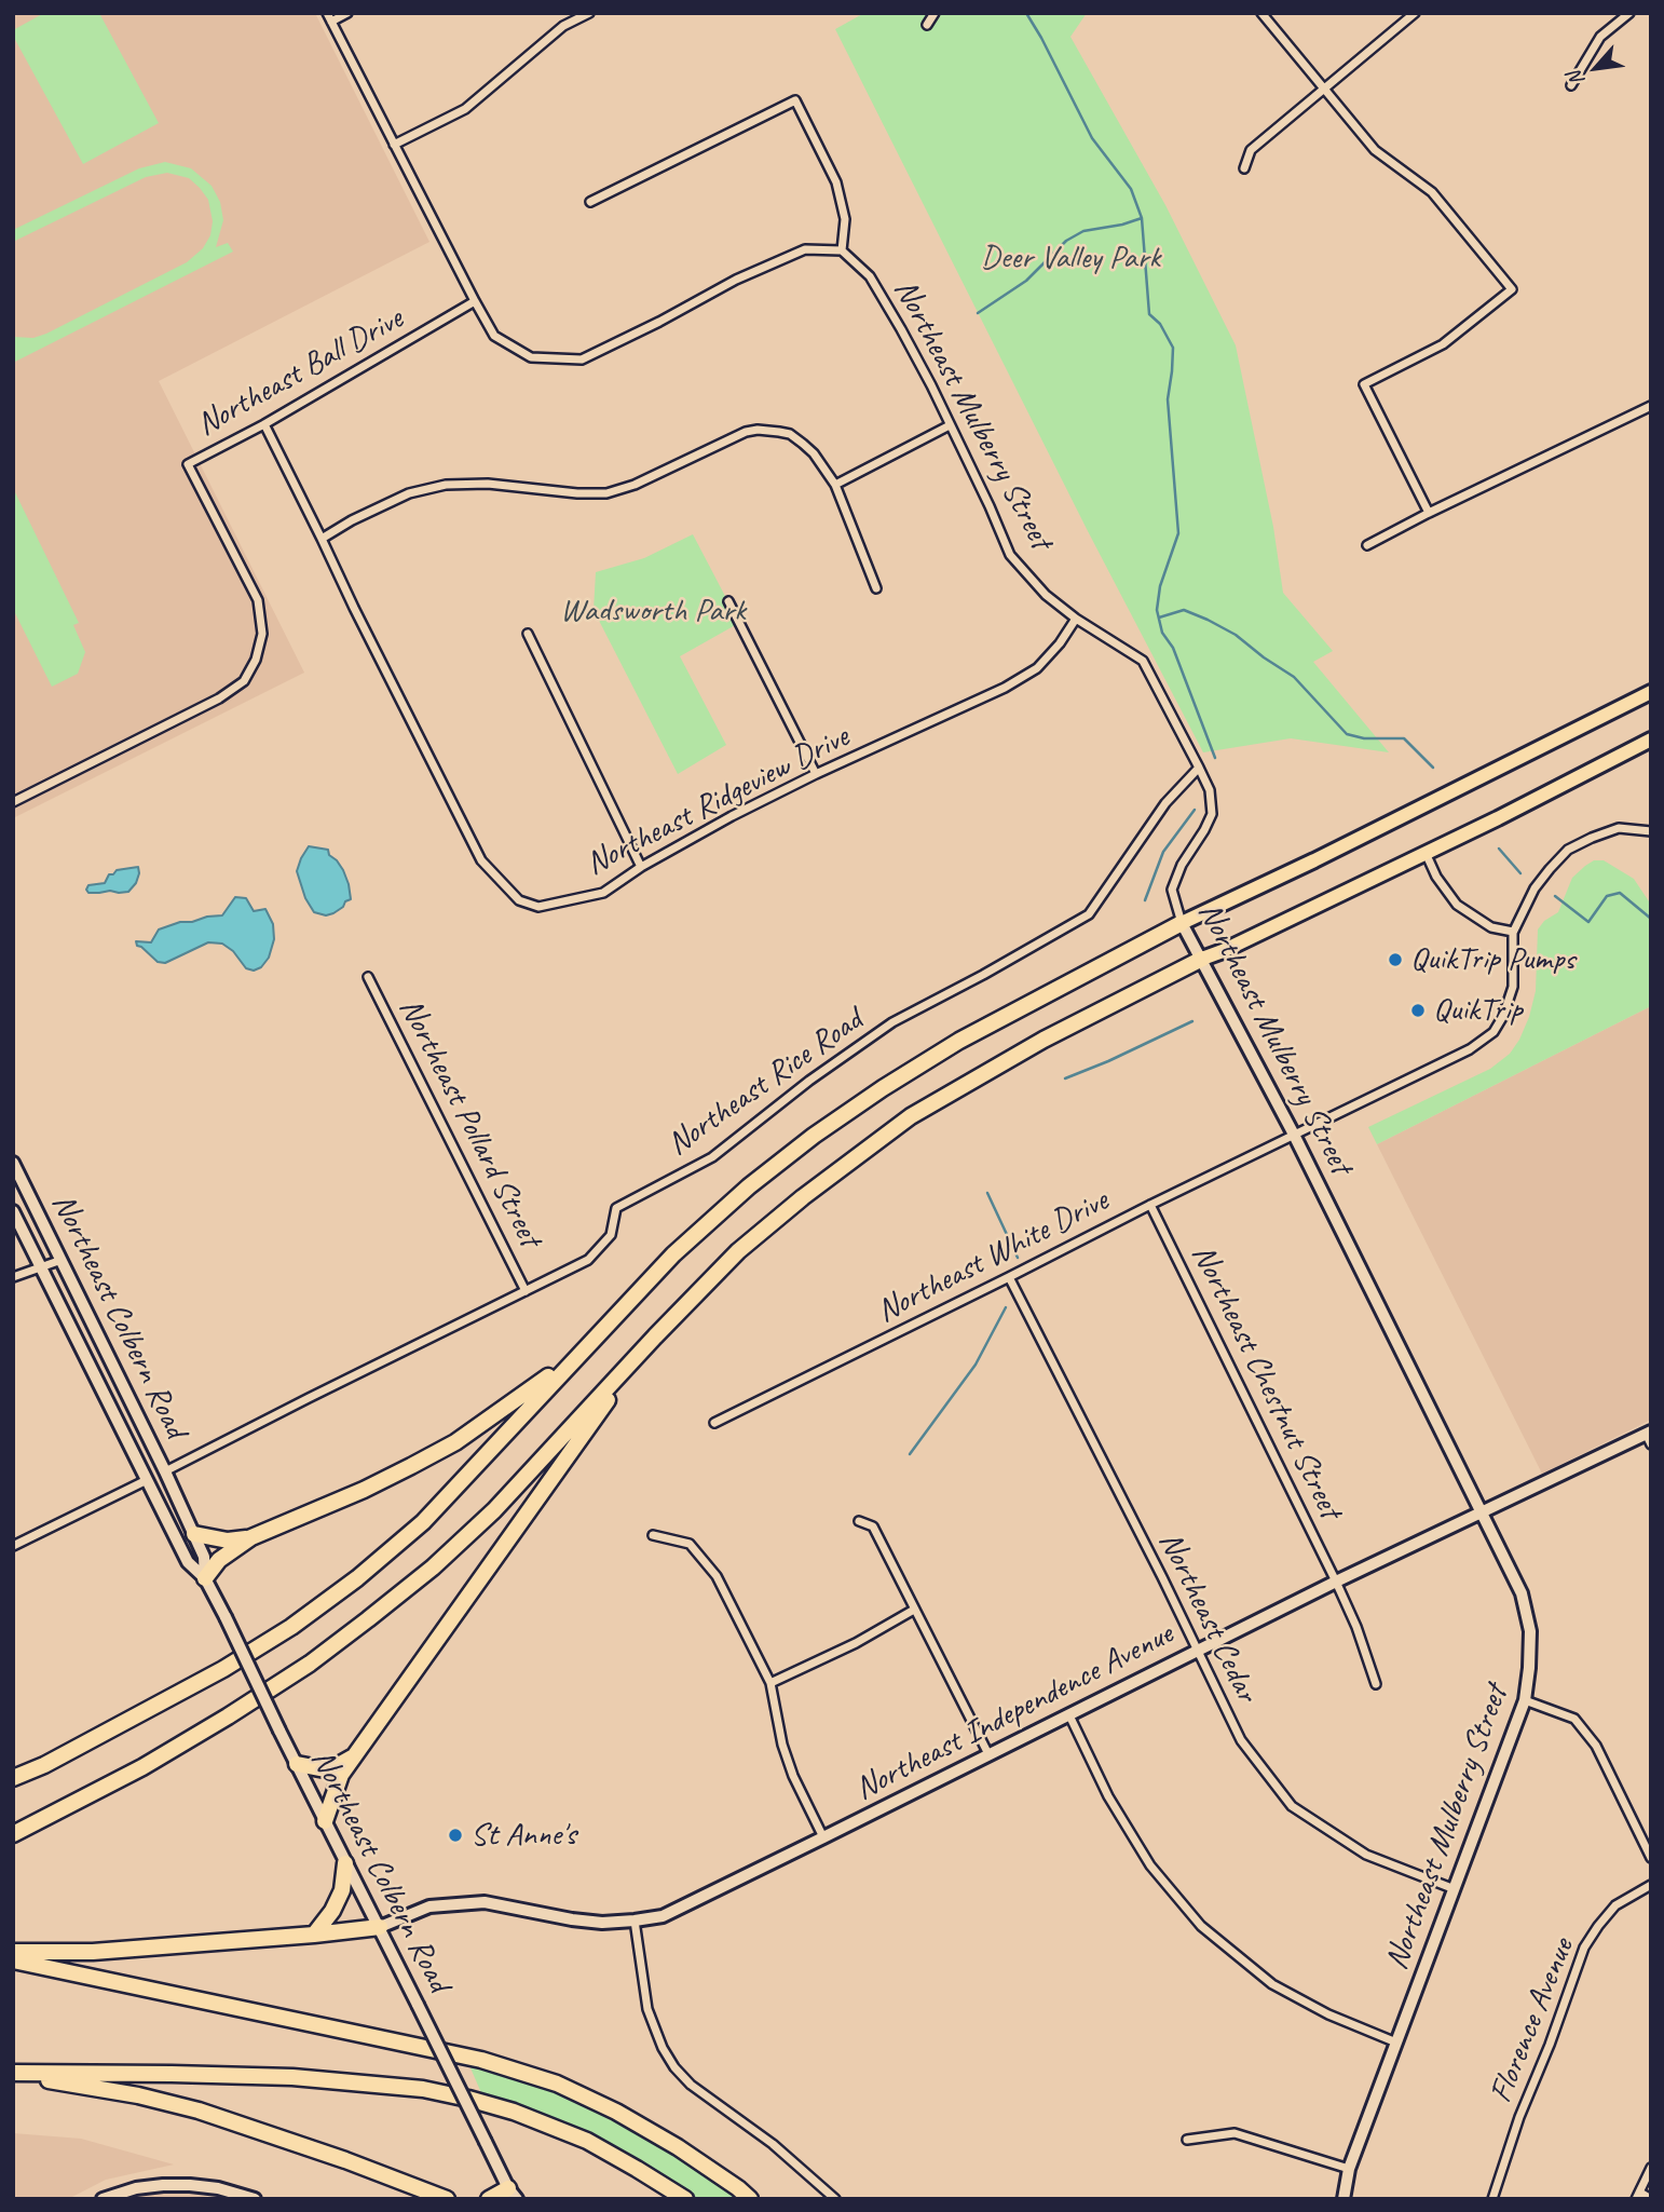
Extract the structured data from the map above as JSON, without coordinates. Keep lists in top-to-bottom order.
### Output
{
  "streets": {
    "street": [
      "Northeast Ball Drive",
      "Northeast Mulberry Street",
      "Northeast Ridgeview Drive",
      "Northeast Rice Road",
      "Northeast Pollard Street",
      "Northeast White Drive",
      "Northeast Colbern Road",
      "Northeast Chestnut Street",
      "Northeast Cedar",
      "Northeast Independence Avenue",
      "Florence Avenue"
    ]
  },
  "crossings": [
    ["Northeast Ball Drive", "Northeast Ridgeview Drive"],
    ["Northeast Mulberry Street", "Northeast Ridgeview Drive"],
    ["Northeast Mulberry Street", "Northeast Rice Road"],
    ["Northeast Mulberry Street", "Northeast White Drive"],
    ["Northeast Mulberry Street", "Northeast Cedar"],
    ["Northeast Mulberry Street", "Northeast Independence Avenue"],
    ["Northeast Rice Road", "Northeast Pollard Street"],
    ["Northeast Rice Road", "Northeast Colbern Road"],
    ["Northeast White Drive", "Northeast Chestnut Street"],
    ["Northeast White Drive", "Northeast Cedar"],
    ["Northeast Colbern Road", "Northeast Independence Avenue"],
    ["Northeast Chestnut Street", "Northeast Independence Avenue"],
    ["Northeast Cedar", "Northeast Independence Avenue"]
  ],
  "parks": ["Deer Valley Park", "Wadsworth Park"],
  "places": ["QuikTrip Pumps", "QuikTrip", "St Anne's"],
  "north": "bottom left"
}
